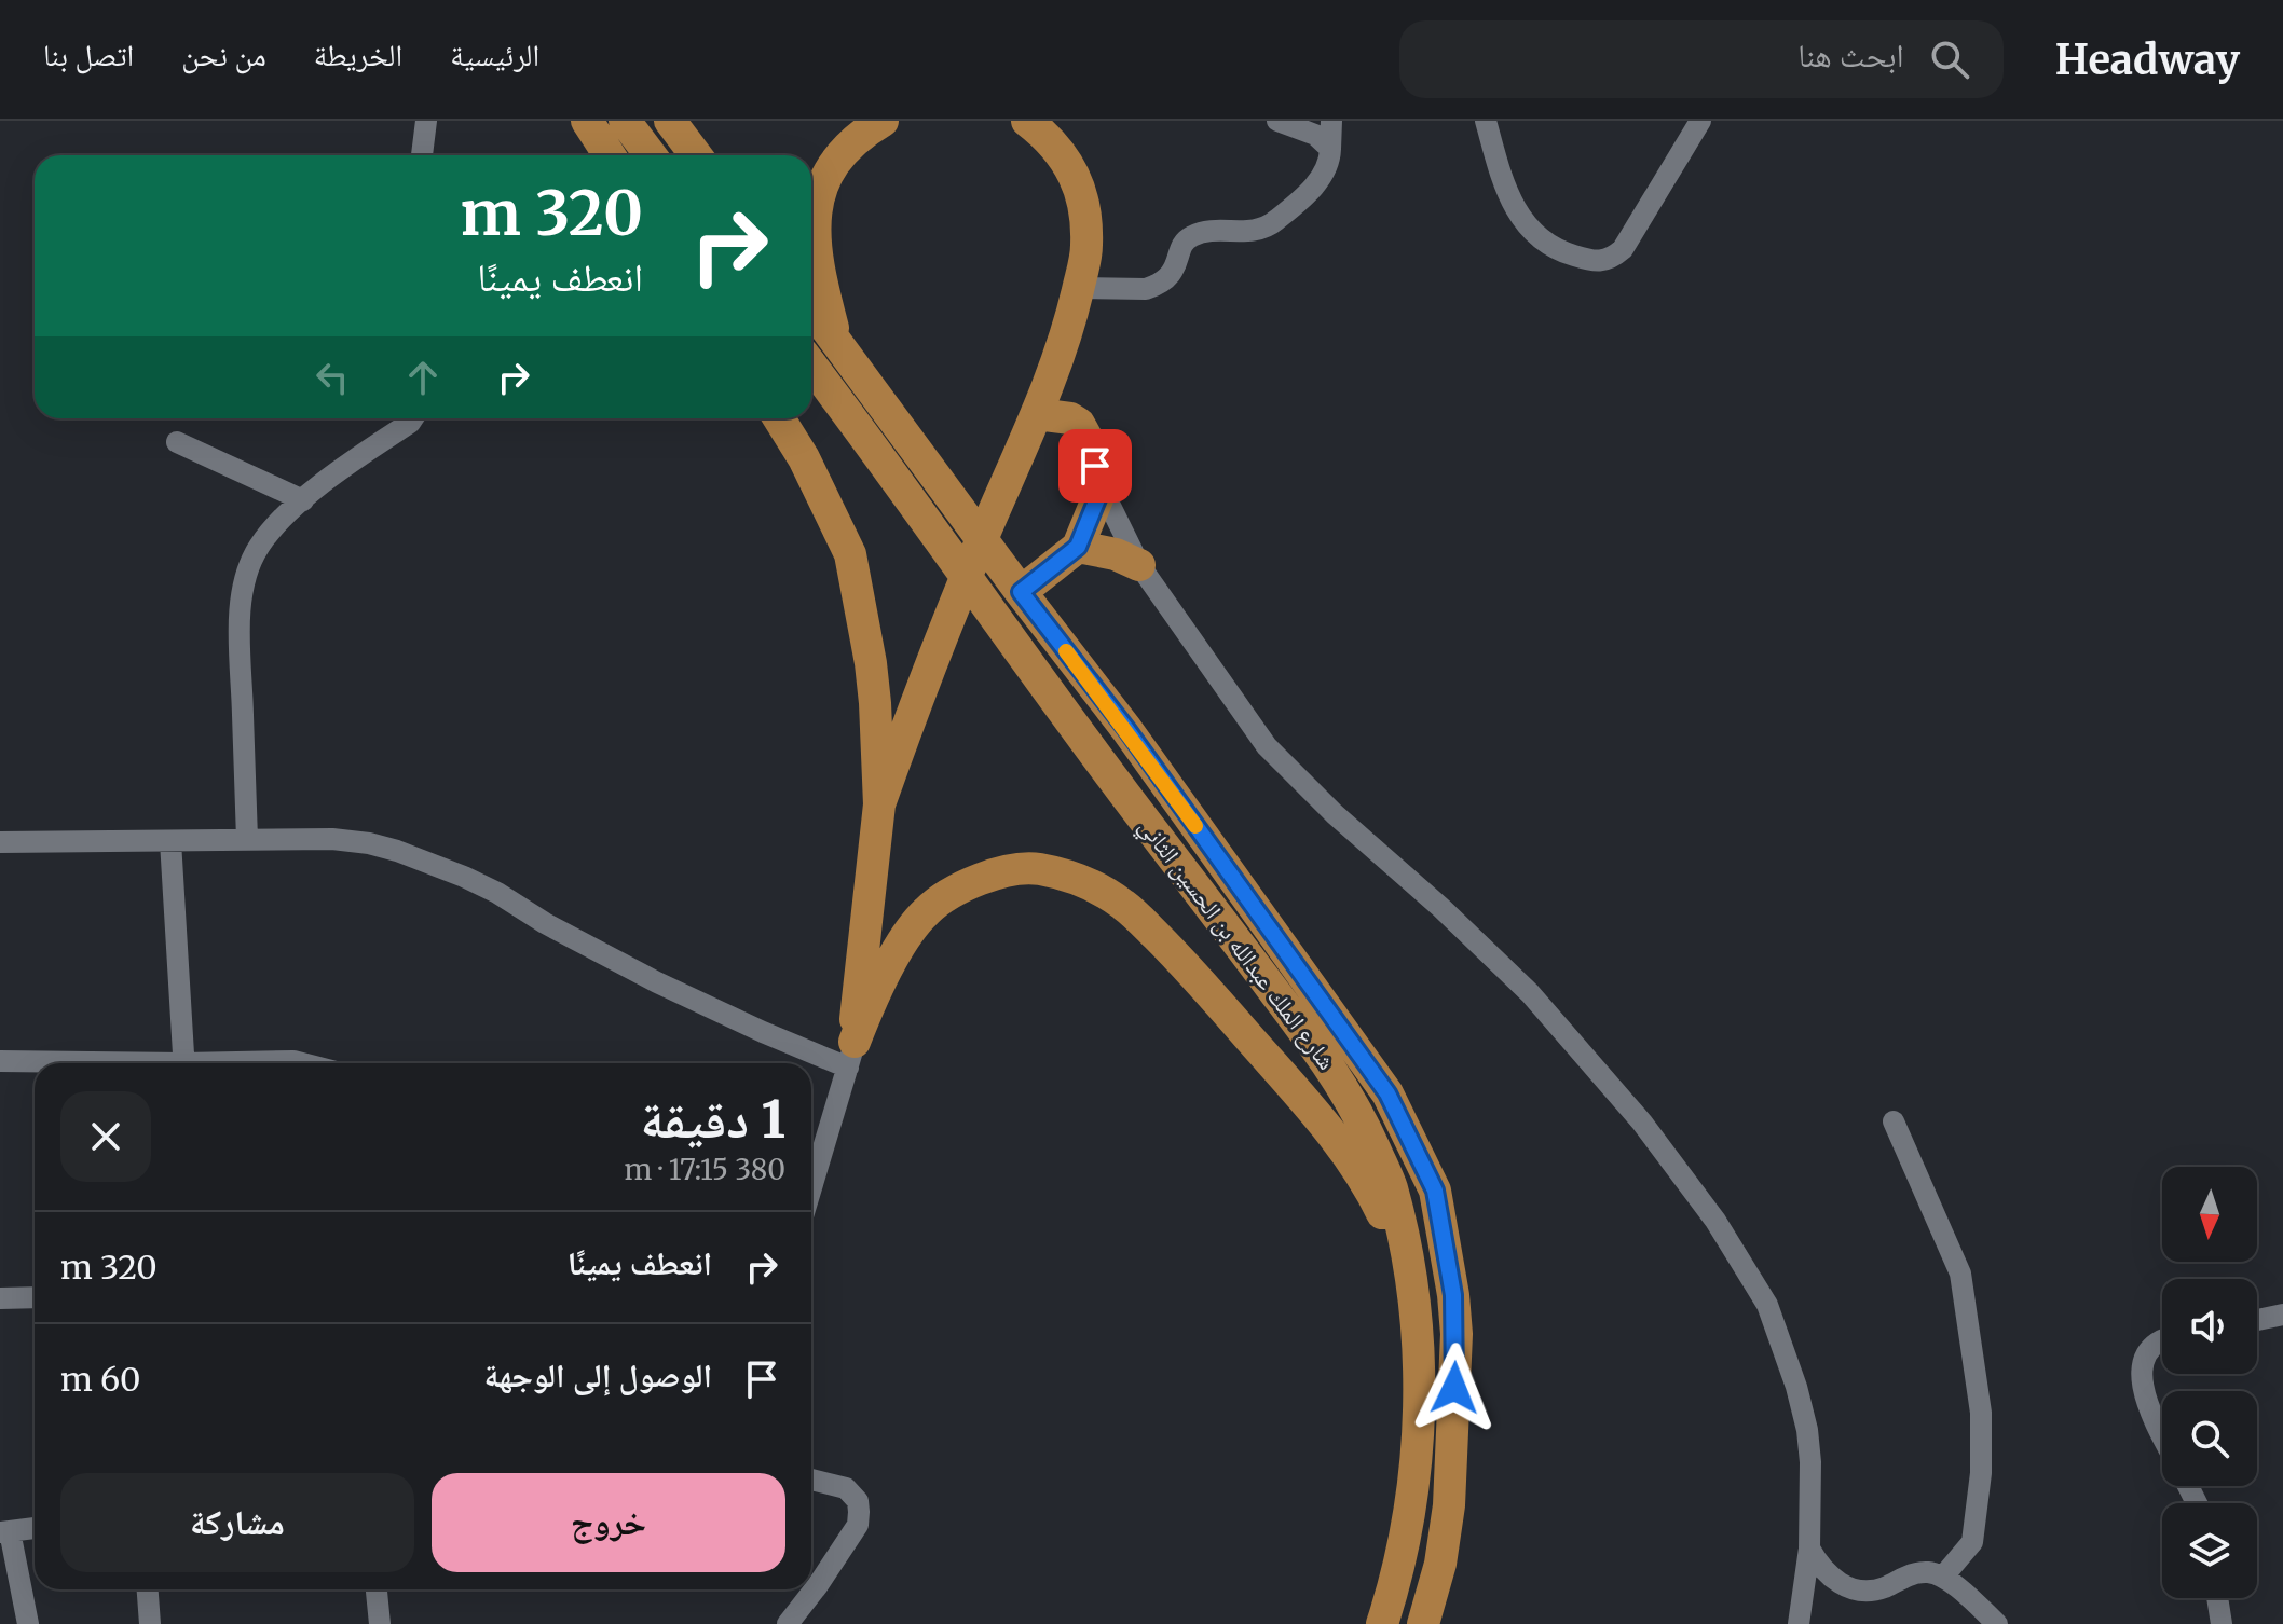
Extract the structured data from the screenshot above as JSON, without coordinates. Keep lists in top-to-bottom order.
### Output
{
  "streets": {
    "highway": ["شارع الملك عبدالله بن الحسين الثاني"]
  },
  "north": "bottom",
  "page": {
    "header": "Headway",
    "search": "ابحث هنا",
    "nav": [
      "الرئيسية",
      "الخريطة",
      "من نحن",
      "اتصل بنا"
    ],
    "turn": ["320 m", "انعطف يمينًا"],
    "heading": ["1 دقيقة", "380 m · 17:15"],
    "list": [
      {
        "name": "انعطف يمينًا",
        "value": "320 m"
      },
      {
        "name": "الوصول إلى الوجهة",
        "value": "60 m"
      }
    ],
    "buttons": ["خروج", "مشاركة"]
  }
}
